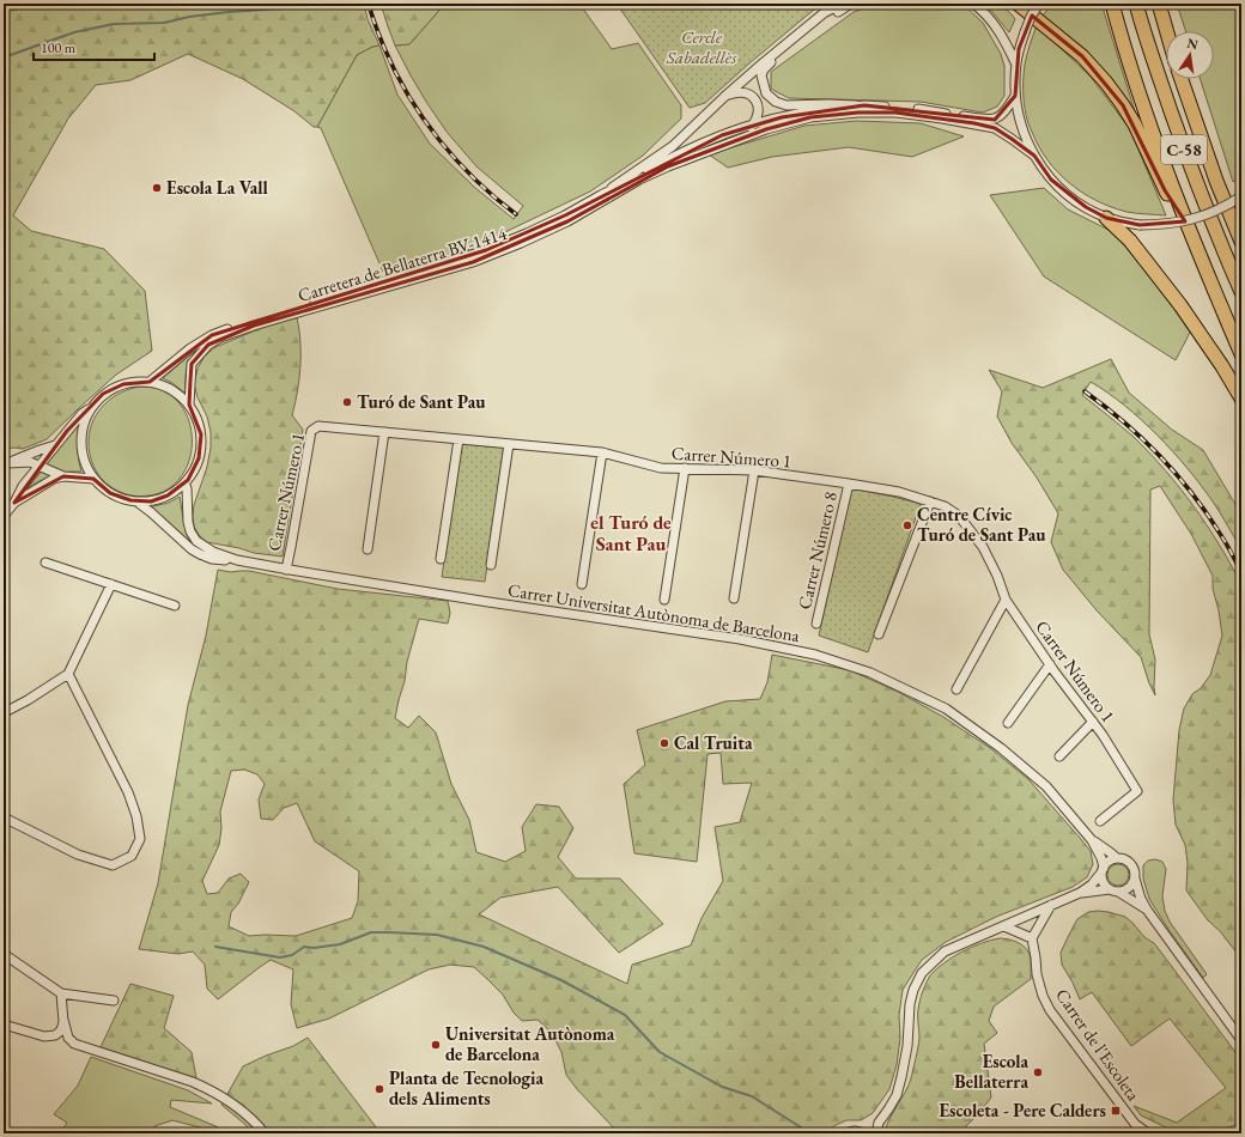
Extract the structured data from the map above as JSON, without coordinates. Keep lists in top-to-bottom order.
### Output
{
  "streets": {
    "highway": ["C-58"],
    "street": [
      "Carretera de Bellaterra BV-1414",
      "Carrer Número 1",
      "Carrer Número 8",
      "Carrer Universitat Autònoma de Barcelona",
      "Carrer de l'Escoleta"
    ]
  },
  "crossings": [
    ["Carretera de Bellaterra BV-1414", "Carrer Universitat Autònoma de Barcelona"],
    ["Carrer Número 1", "Carrer Número 8"],
    ["Carrer Número 1", "Carrer Universitat Autònoma de Barcelona"]
  ],
  "districts": ["el Turó de Sant Pau"],
  "parks": ["Cercle Sabadellès"],
  "places": {
    "other": [
      "Escola La Vall",
      "Turó de Sant Pau",
      "Centre Cívic Turó de Sant Pau",
      "Cal Truita",
      "Universitat Autònoma de Barcelona",
      "Escola Bellaterra",
      "Planta de Tecnologia dels Aliments"
    ],
    "transit": ["Escoleta - Pere Calders"]
  },
  "scale_bar": "100 m",
  "north": "top"
}
